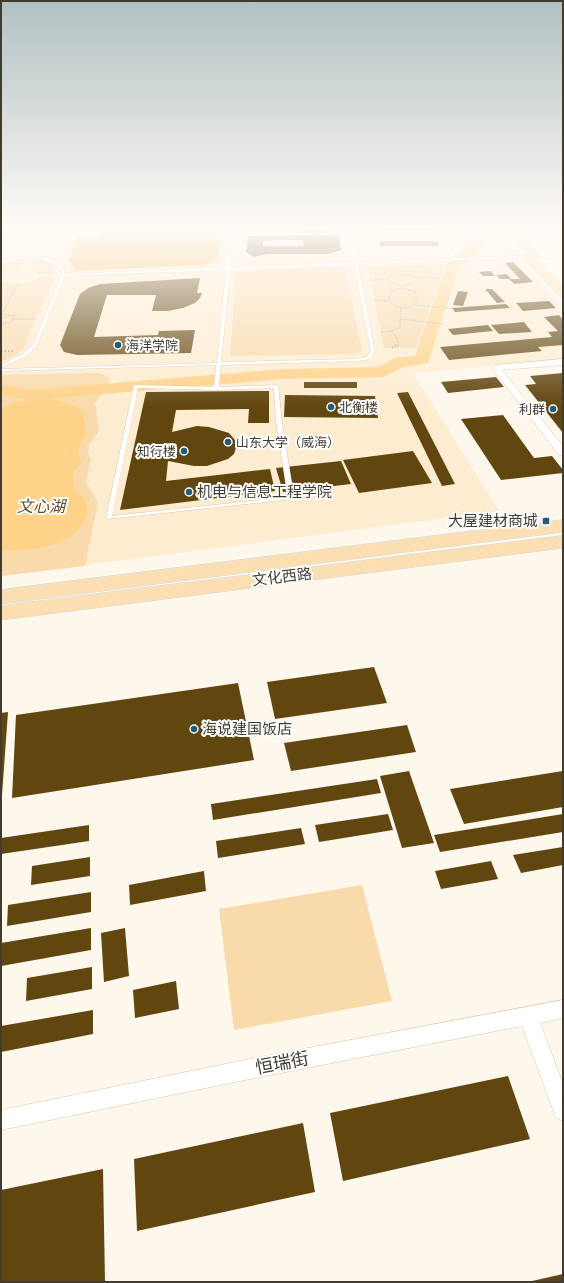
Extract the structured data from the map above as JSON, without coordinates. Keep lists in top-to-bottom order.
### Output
{
  "streets": {
    "main road": ["文化西路"],
    "street": ["恒瑞街"]
  },
  "water": ["文心湖"],
  "places": {
    "other": [
      "海洋学院",
      "北衡楼",
      "利群",
      "山东大学（威海）",
      "知行楼",
      "机电与信息工程学院",
      "海说建国饭店"
    ],
    "transit": ["大屋建材商城"]
  }
}
